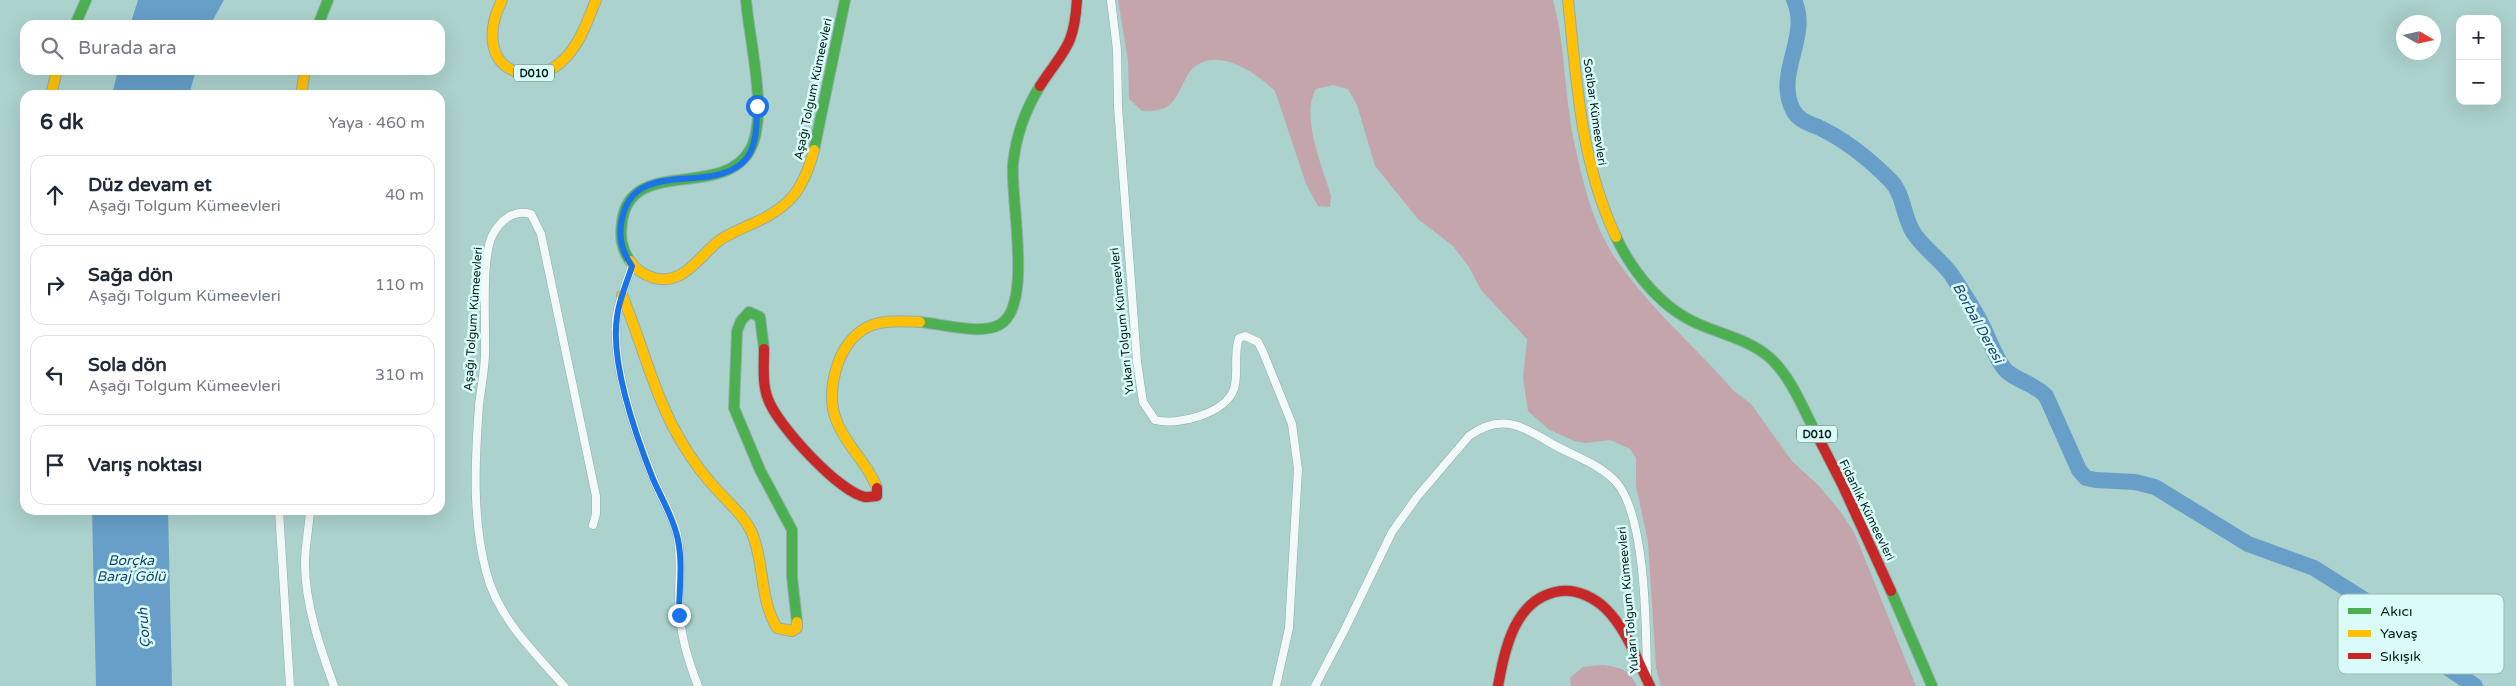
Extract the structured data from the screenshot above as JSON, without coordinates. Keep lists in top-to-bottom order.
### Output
{
  "streets": {
    "main road": [
      "D010",
      "Aşağı Tolgum Kümeevleri",
      "Sotibar Kümeevleri",
      "Yukarı Tolgum Kümeevleri",
      "Fidanlık Kümeevleri"
    ]
  },
  "crossings": [
    ["Sotibar Kümeevleri", "Fidanlık Kümeevleri"]
  ],
  "water": ["Borbal Deresi", "Borçka Baraj Gölü", "Çoruh"],
  "legend": ["Akıcı", "Yavaş", "Sıkışık"],
  "north": "right",
  "page": {
    "map_buttons": ["+", "−"],
    "search": "Burada ara",
    "heading": ["6 dk", "Yaya · 460 m"],
    "list": [
      ["Düz devam et", "Aşağı Tolgum Kümeevleri", "40 m"],
      ["Sağa dön", "Aşağı Tolgum Kümeevleri", "110 m"],
      ["Sola dön", "Aşağı Tolgum Kümeevleri", "310 m"],
      "Varış noktası"
    ]
  }
}
